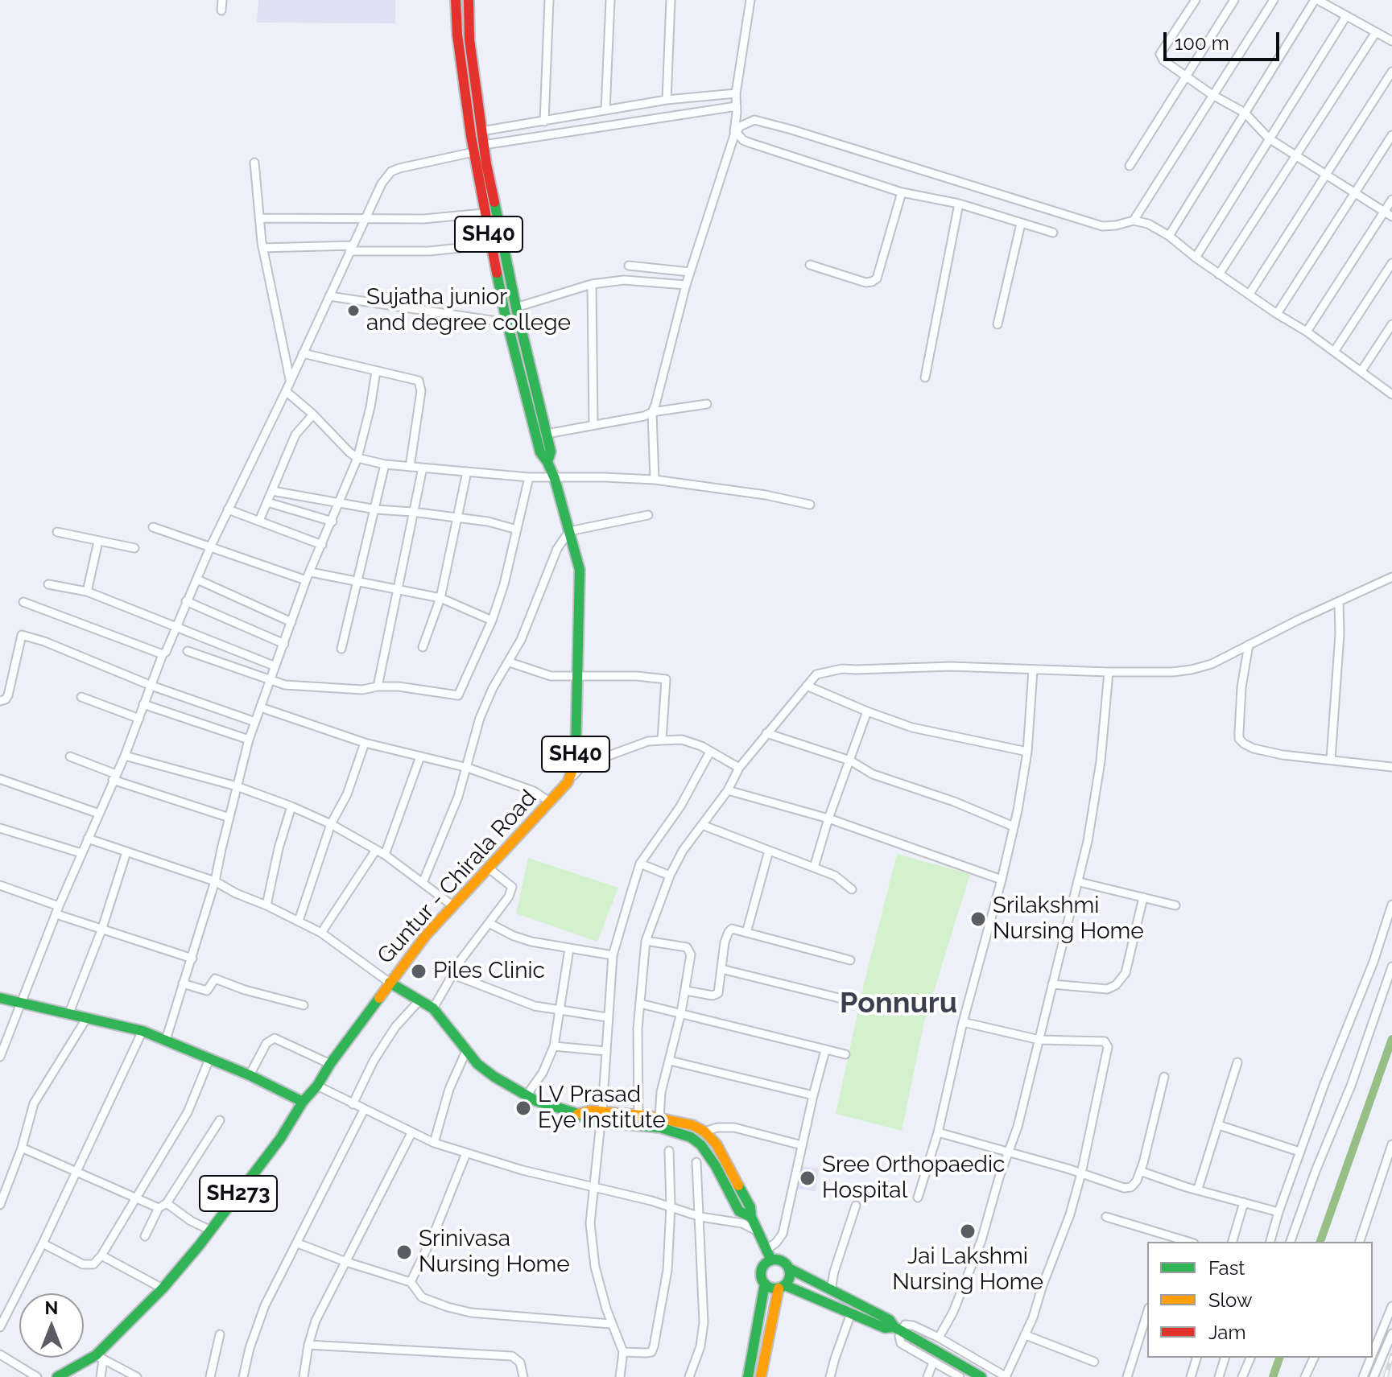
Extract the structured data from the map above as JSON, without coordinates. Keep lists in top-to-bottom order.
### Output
{
  "streets": {
    "main road": ["SH40", "Guntur - Chirala Road", "SH273"]
  },
  "districts": ["Ponnuru"],
  "places": [
    "Sujatha junior and degree college",
    "Srilakshmi Nursing Home",
    "Piles Clinic",
    "LV Prasad Eye Institute",
    "Sree Orthopaedic Hospital",
    "Jai Lakshmi Nursing Home",
    "Srinivasa Nursing Home"
  ],
  "legend": ["Fast", "Slow", "Jam"],
  "scale_bar": "100 m",
  "north": "top"
}
